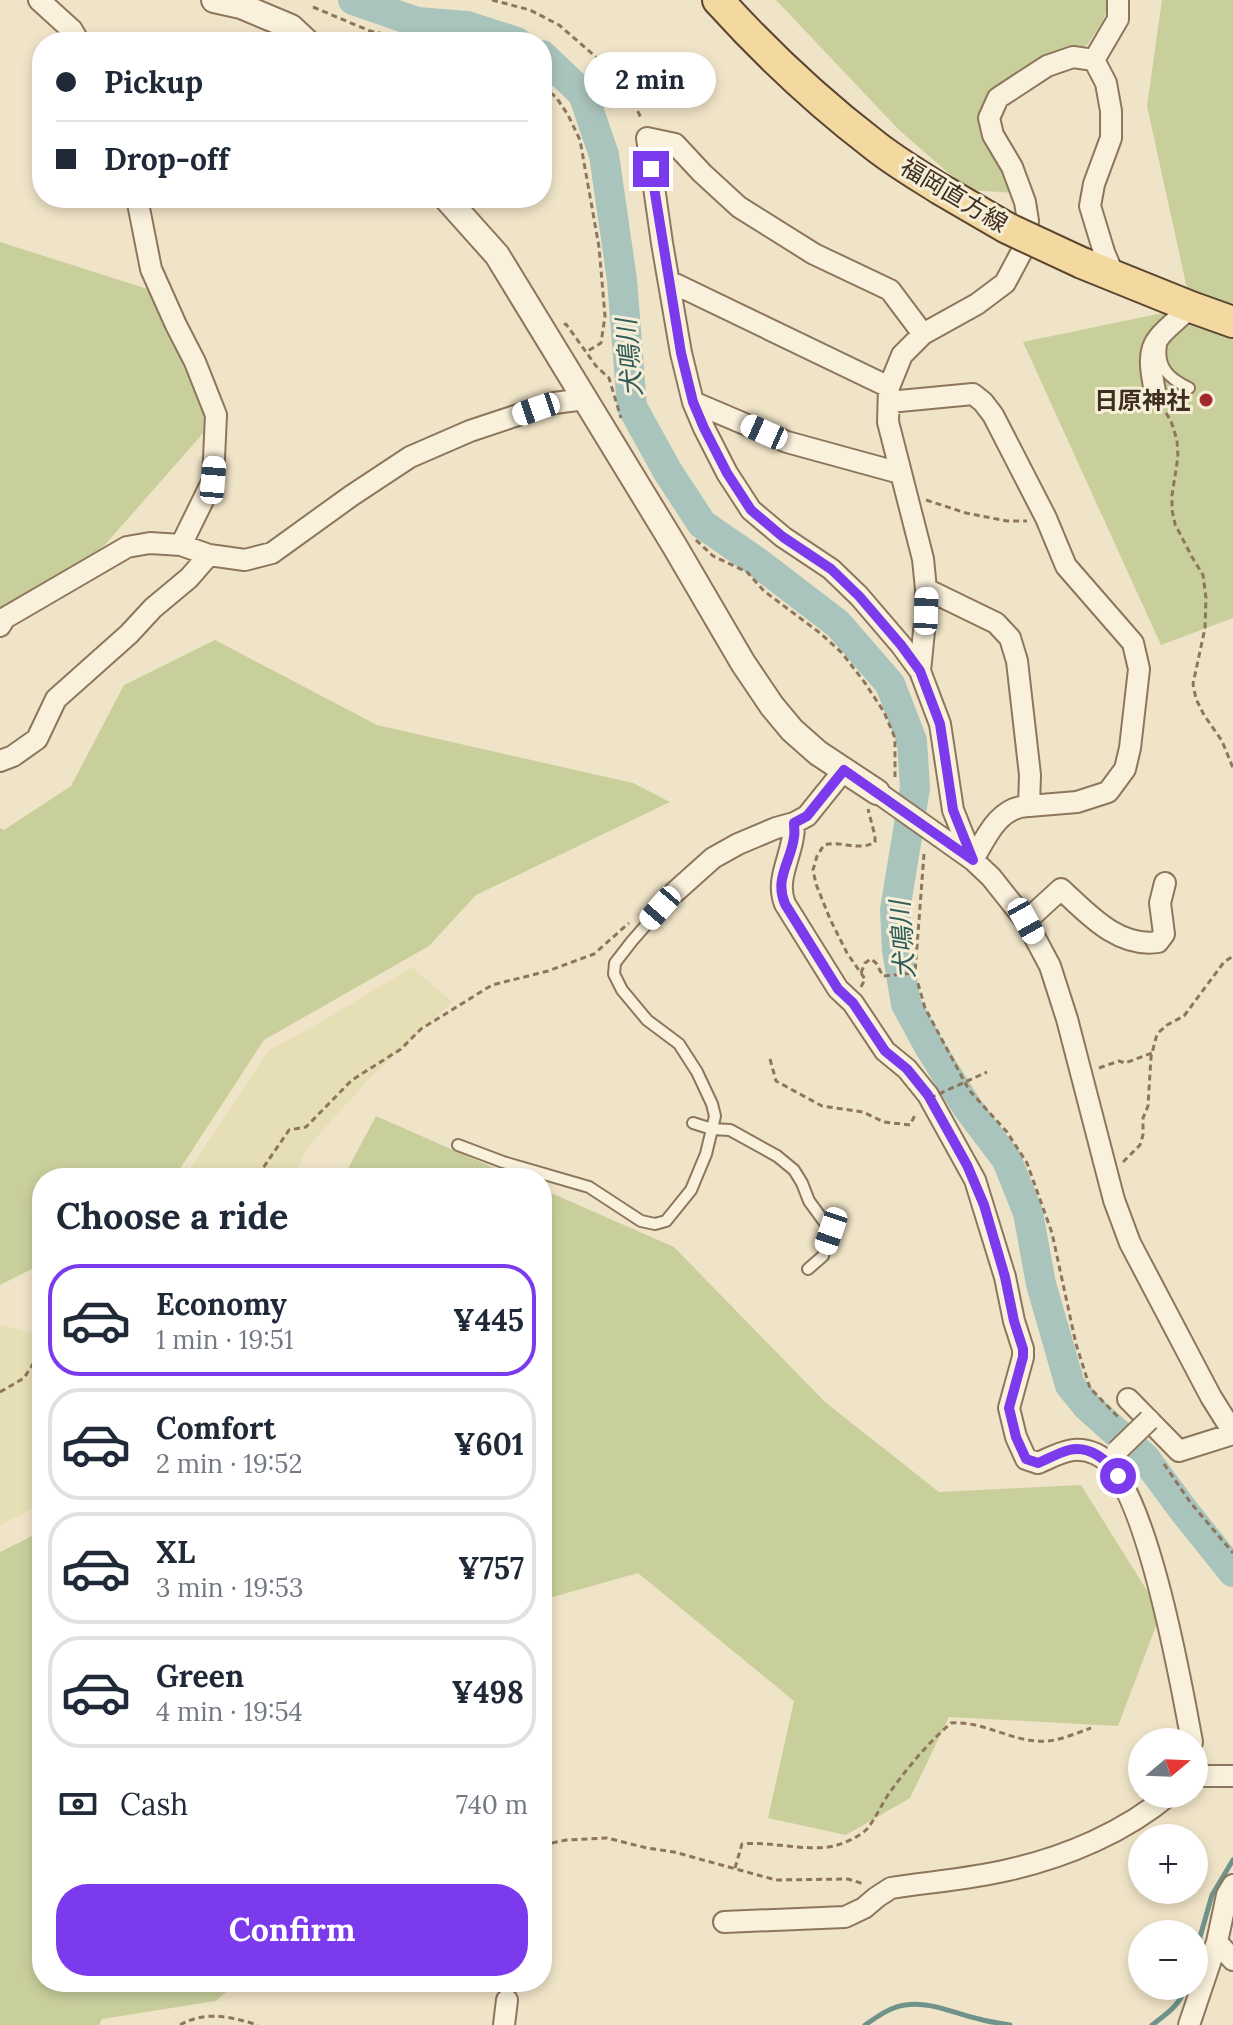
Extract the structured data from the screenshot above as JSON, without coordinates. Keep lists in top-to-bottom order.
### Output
{
  "streets": {
    "main road": ["福岡直方線"]
  },
  "water": ["犬鳴川"],
  "places": ["日原神社"],
  "north": "right",
  "page": {
    "banner": ["Pickup", "Drop-off"],
    "bubble": "2 min",
    "heading": "Choose a ride",
    "list": [
      {
        "name": "Economy",
        "note": "1 min · 19:51",
        "value": "¥445"
      },
      {
        "name": "Comfort",
        "note": "2 min · 19:52",
        "value": "¥601"
      },
      {
        "name": "XL",
        "note": "3 min · 19:53",
        "value": "¥757"
      },
      {
        "name": "Green",
        "note": "4 min · 19:54",
        "value": "¥498"
      }
    ],
    "map_buttons": ["+", "−"],
    "pay": ["Cash", "740 m"],
    "buttons": "Confirm"
  }
}
